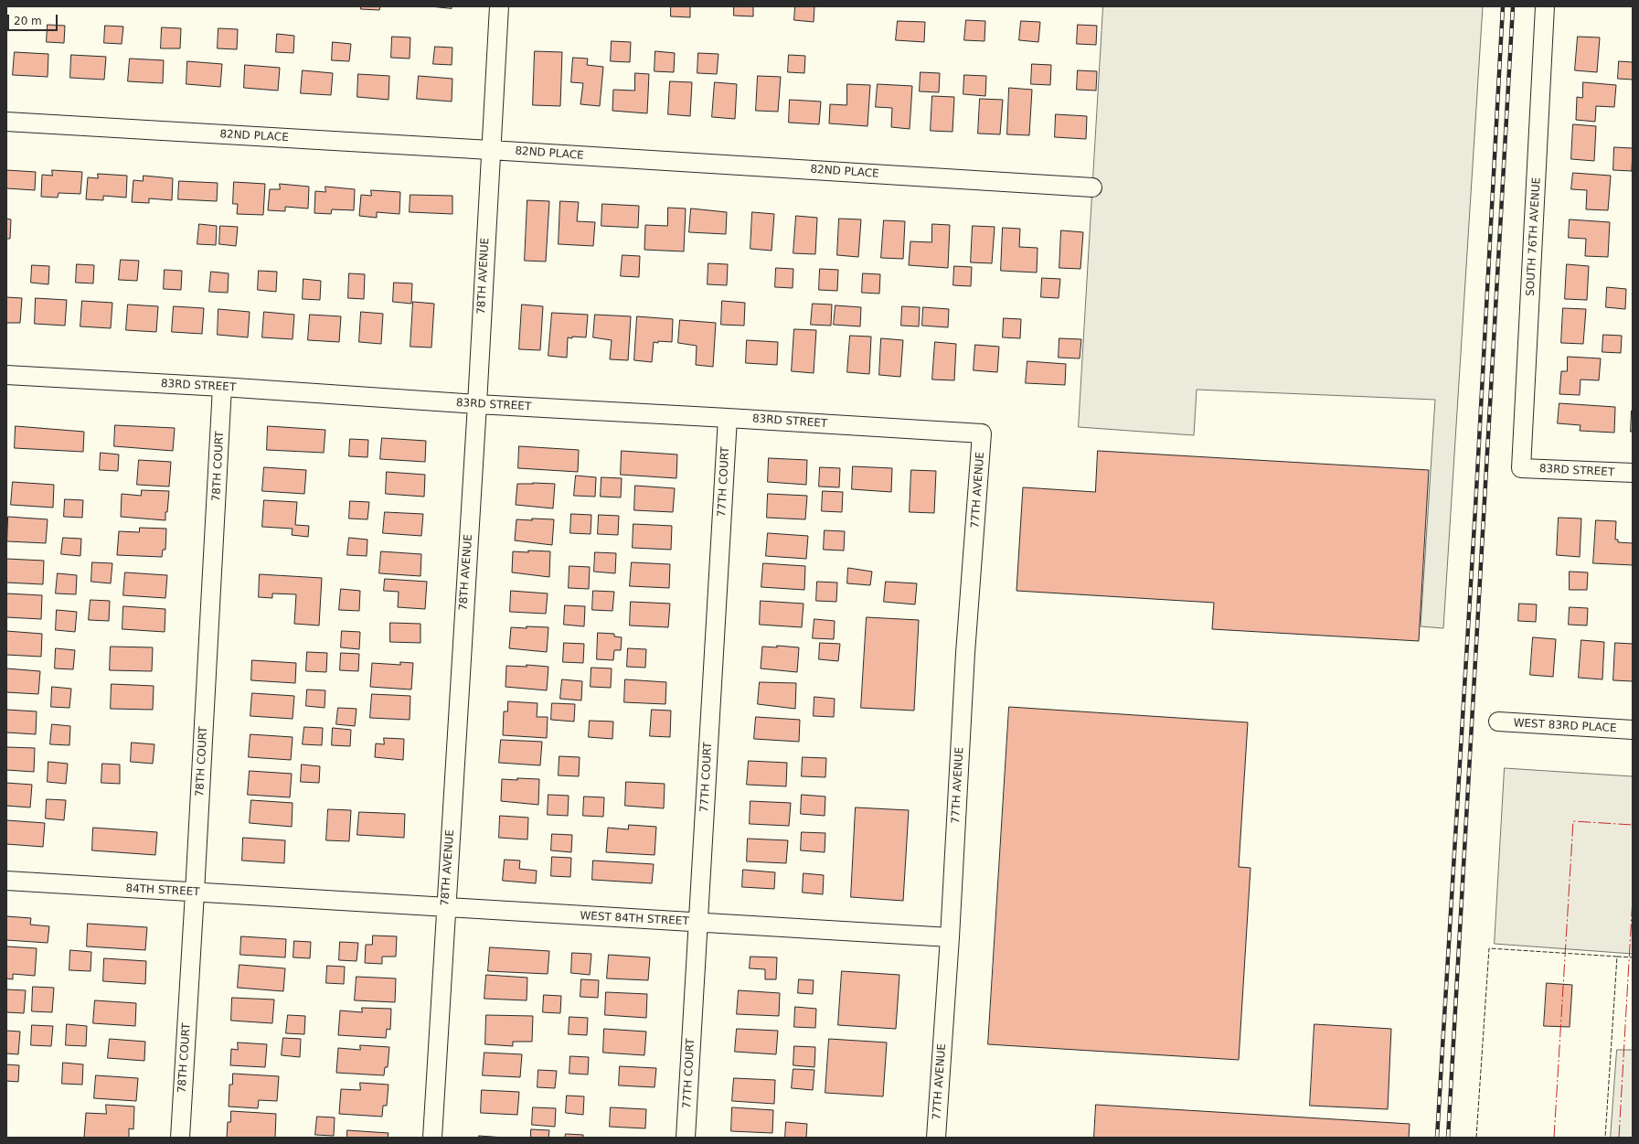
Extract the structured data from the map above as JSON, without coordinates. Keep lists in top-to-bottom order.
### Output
{
  "streets": {
    "street": [
      "82ND PLACE",
      "SOUTH 76TH AVENUE",
      "78TH AVENUE",
      "83RD STREET",
      "78TH COURT",
      "77TH COURT",
      "77TH AVENUE",
      "WEST 83RD PLACE",
      "84TH STREET",
      "WEST 84TH STREET"
    ]
  },
  "crossings": [
    ["82ND PLACE", "78TH AVENUE"],
    ["SOUTH 76TH AVENUE", "83RD STREET"],
    ["78TH AVENUE", "83RD STREET"],
    ["78TH AVENUE", "WEST 84TH STREET"],
    ["83RD STREET", "78TH COURT"],
    ["83RD STREET", "77TH COURT"],
    ["83RD STREET", "77TH AVENUE"],
    ["78TH COURT", "84TH STREET"],
    ["77TH COURT", "WEST 84TH STREET"],
    ["77TH AVENUE", "WEST 84TH STREET"],
    ["84TH STREET", "WEST 84TH STREET"]
  ],
  "scale_bar": "20 m"
}
